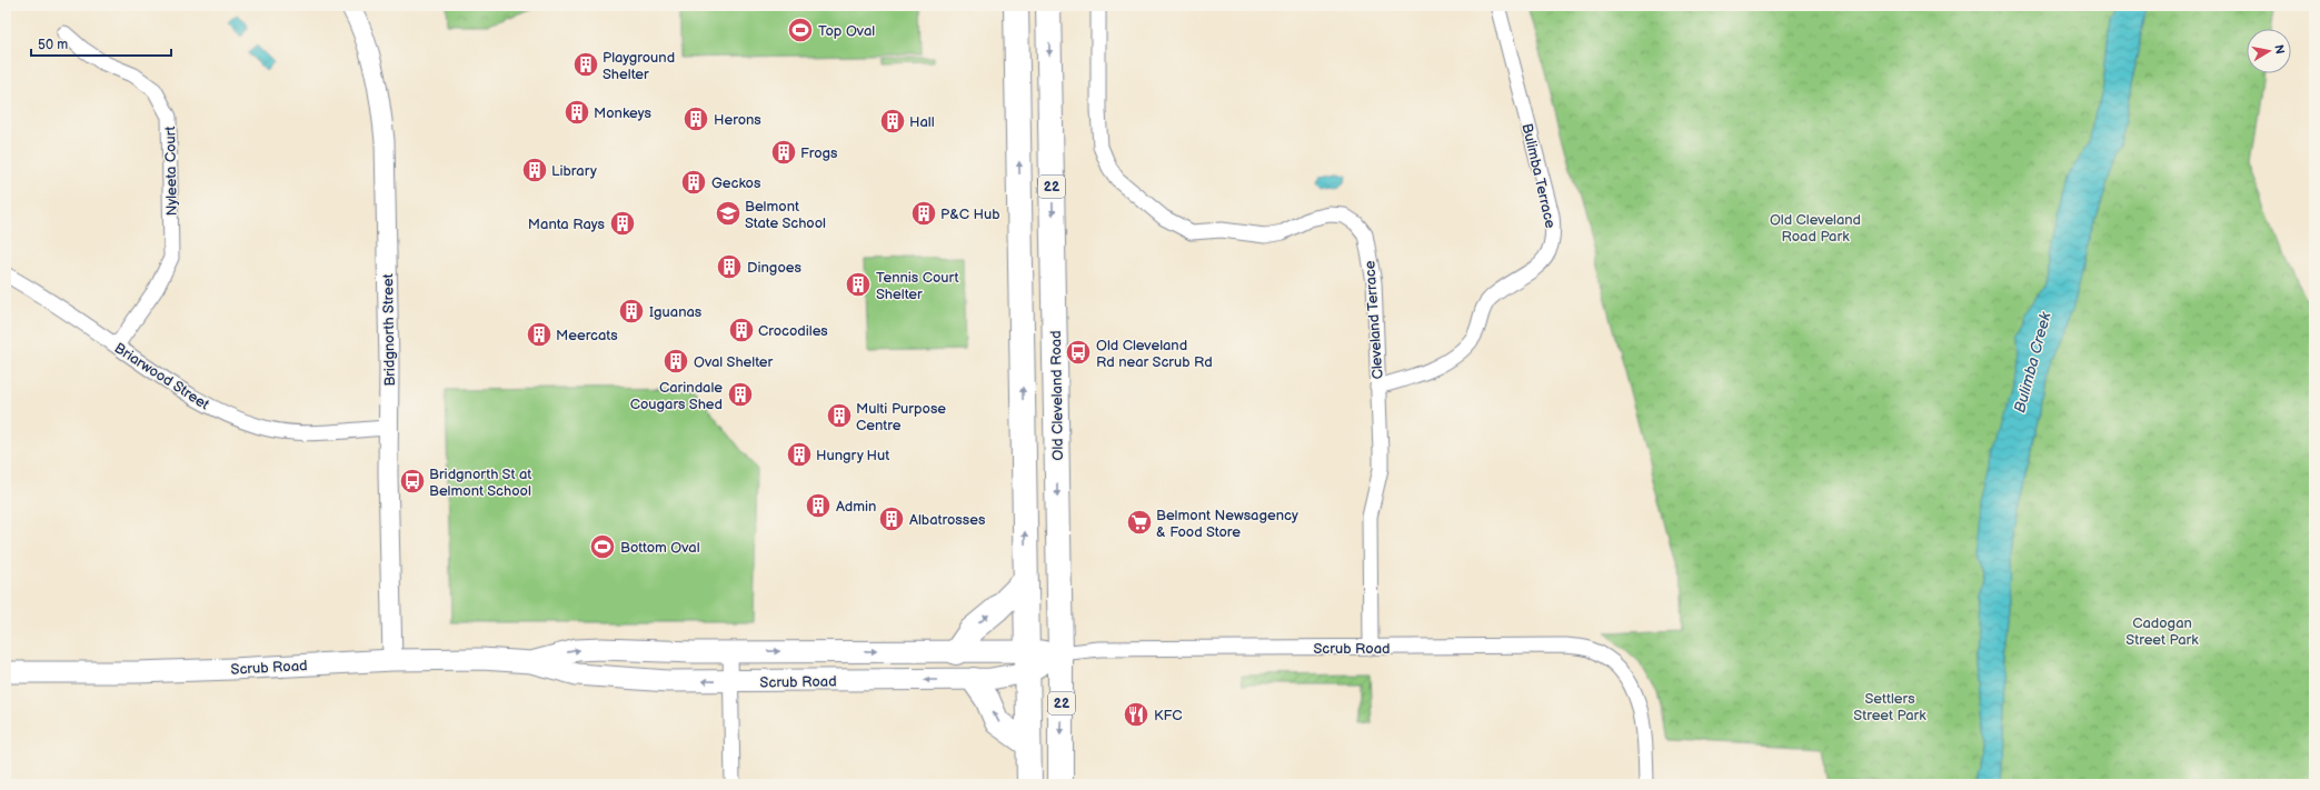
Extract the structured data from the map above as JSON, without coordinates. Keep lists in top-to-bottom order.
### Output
{
  "streets": {
    "highway": ["22", "Old Cleveland Road"],
    "main road": ["Scrub Road"],
    "street": [
      "Nyleeta Court",
      "Bulimba Terrace",
      "Cleveland Terrace",
      "Bridgnorth Street",
      "Briarwood Street"
    ]
  },
  "crossings": [
    ["Nyleeta Court", "Briarwood Street"],
    ["Bulimba Terrace", "Cleveland Terrace"],
    ["22", "Scrub Road"],
    ["Cleveland Terrace", "Scrub Road"],
    ["Bridgnorth Street", "Briarwood Street"],
    ["Bridgnorth Street", "Scrub Road"],
    ["Old Cleveland Road", "Scrub Road"]
  ],
  "water": ["Bulimba Creek"],
  "parks": ["Old Cleveland Road Park", "Cadogan Street Park", "Settlers Street Park"],
  "places": {
    "sports": ["Top Oval", "Bottom Oval"],
    "building": [
      "Playground Shelter",
      "Monkeys",
      "Herons",
      "Hall",
      "Frogs",
      "Library",
      "Geckos",
      "P&C Hub",
      "Manta Rays",
      "Dingoes",
      "Tennis Court Shelter",
      "Iguanas",
      "Crocodiles",
      "Meercats",
      "Oval Shelter",
      "Carindale Cougars Shed",
      "Multi Purpose Centre",
      "Hungry Hut",
      "Admin",
      "Albatrosses"
    ],
    "school or university": ["Belmont State School"],
    "bus stop": ["Old Cleveland Rd near Scrub Rd", "Bridgnorth St at Belmont School"],
    "supermarket": ["Belmont Newsagency & Food Store"],
    "restaurant": ["KFC"]
  },
  "scale_bar": "50 m",
  "north": "right"
}
